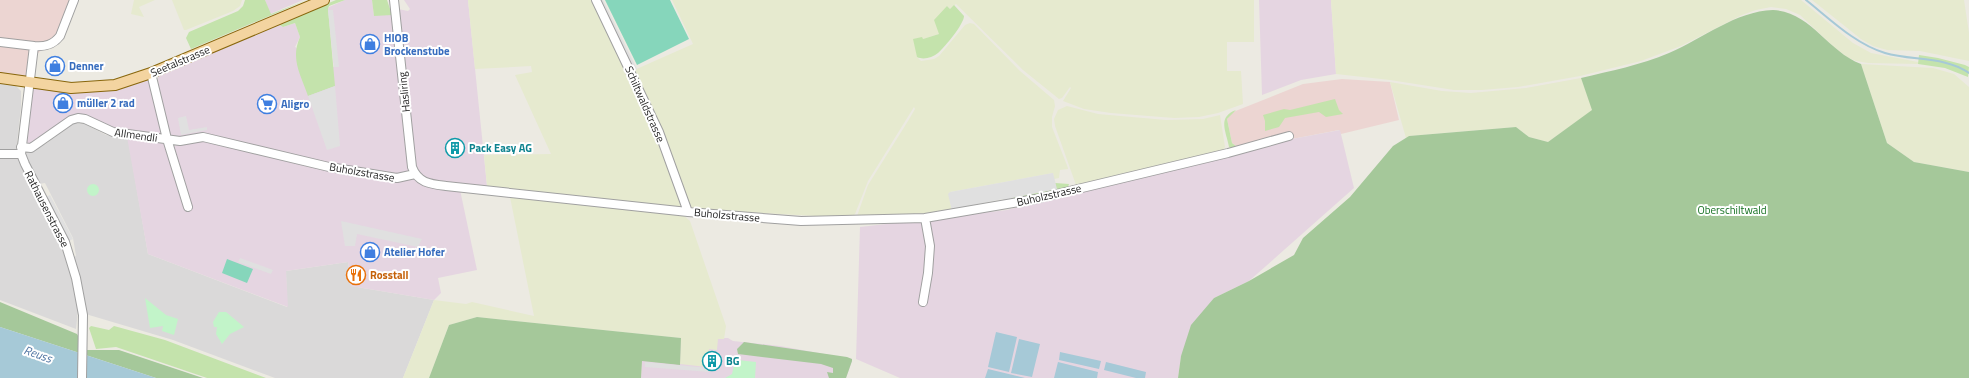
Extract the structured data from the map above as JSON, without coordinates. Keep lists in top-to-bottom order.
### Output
{
  "streets": {
    "main road": ["Seetalstrasse"],
    "street": [
      "Hasliring",
      "Schiltwaldstrasse",
      "Allmendli",
      "Buholzstrasse",
      "Rathausenstrasse"
    ]
  },
  "crossings": [
    ["Seetalstrasse", "Rathausenstrasse"],
    ["Hasliring", "Buholzstrasse"],
    ["Schiltwaldstrasse", "Buholzstrasse"],
    ["Allmendli", "Buholzstrasse"],
    ["Allmendli", "Rathausenstrasse"]
  ],
  "water": ["Reuss"],
  "parks": ["Oberschiltwald"],
  "places": {
    "shop": [
      "HIOB Brockenstube",
      "Denner",
      "müller 2 rad",
      "Atelier Hofer"
    ],
    "supermarket": ["Aligro"],
    "building": ["Pack Easy AG", "BG"],
    "restaurant": ["Rosstall"]
  }
}
